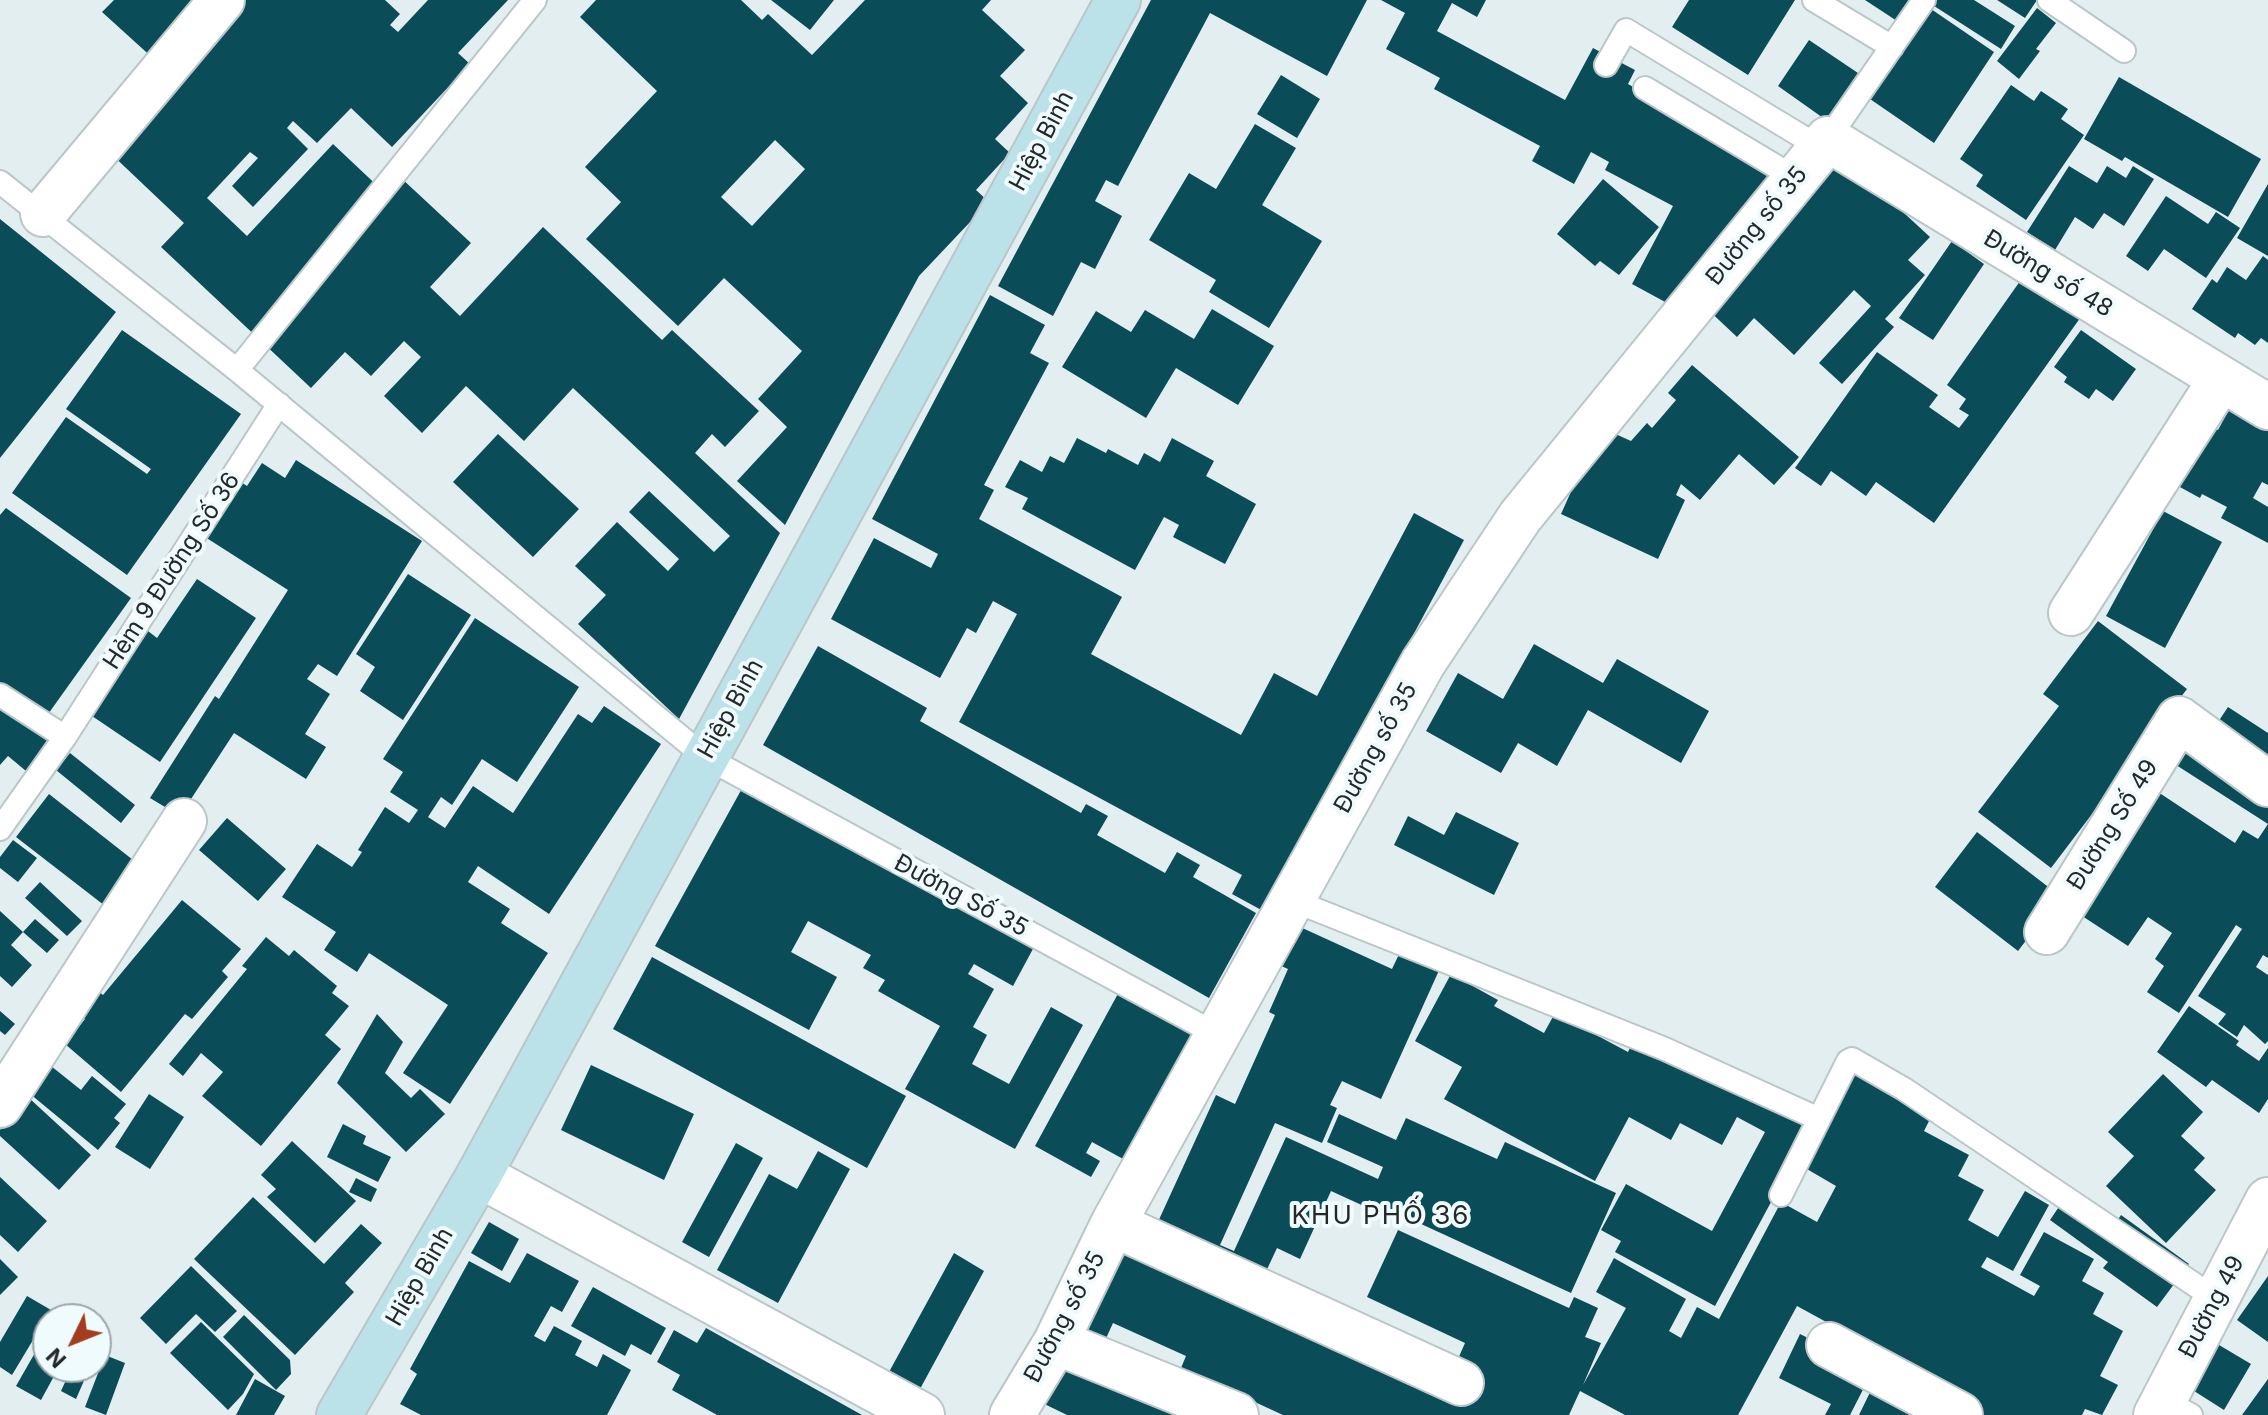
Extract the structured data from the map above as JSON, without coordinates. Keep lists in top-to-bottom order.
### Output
{
  "streets": {
    "main road": ["Hiệp Bình"],
    "street": [
      "Đường số 35",
      "Đường số 48",
      "Đường Số 49",
      "Đường 49"
    ],
    "lane": ["Hẻm 9 Đường Số 36", "Đường Số 35"]
  },
  "crossings": [
    ["Hiệp Bình", "Đường Số 35"],
    ["Đường số 35", "Đường số 48"],
    ["Đường số 35", "Đường Số 35"],
    ["Hẻm 9 Đường Số 36", "Đường Số 35"]
  ],
  "districts": ["KHU PHỐ 36"],
  "north": "bottom left"
}
